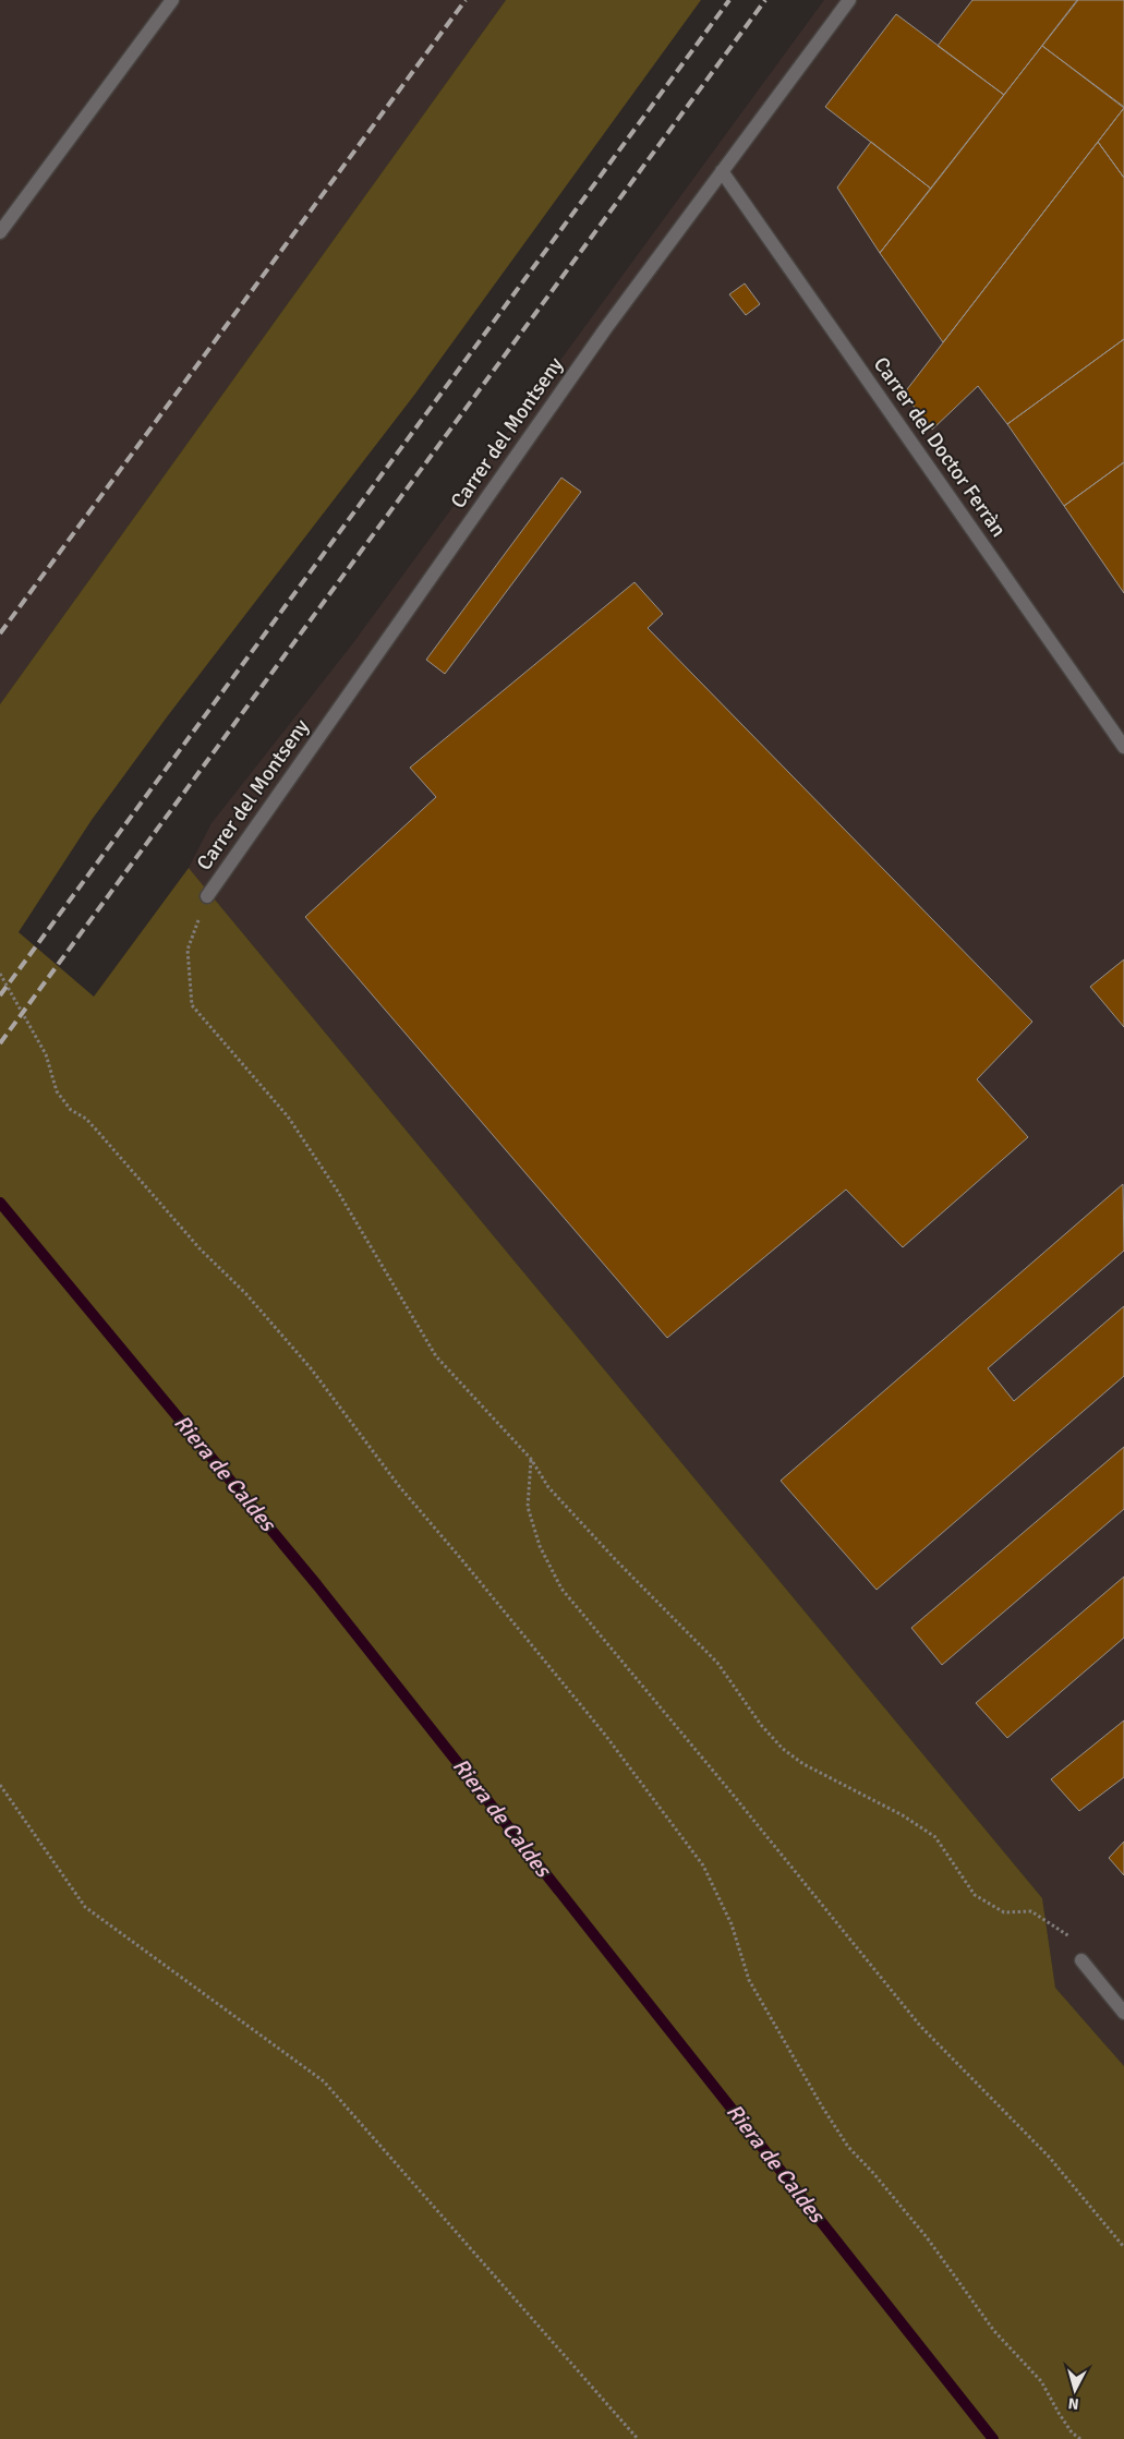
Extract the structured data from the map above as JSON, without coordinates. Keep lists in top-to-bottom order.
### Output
{
  "streets": {
    "street": ["Carrer del Montseny", "Carrer del Doctor Ferràn"]
  },
  "crossings": [
    ["Carrer del Montseny", "Carrer del Doctor Ferràn"]
  ],
  "water": ["Riera de Caldes"],
  "north": "bottom"
}
